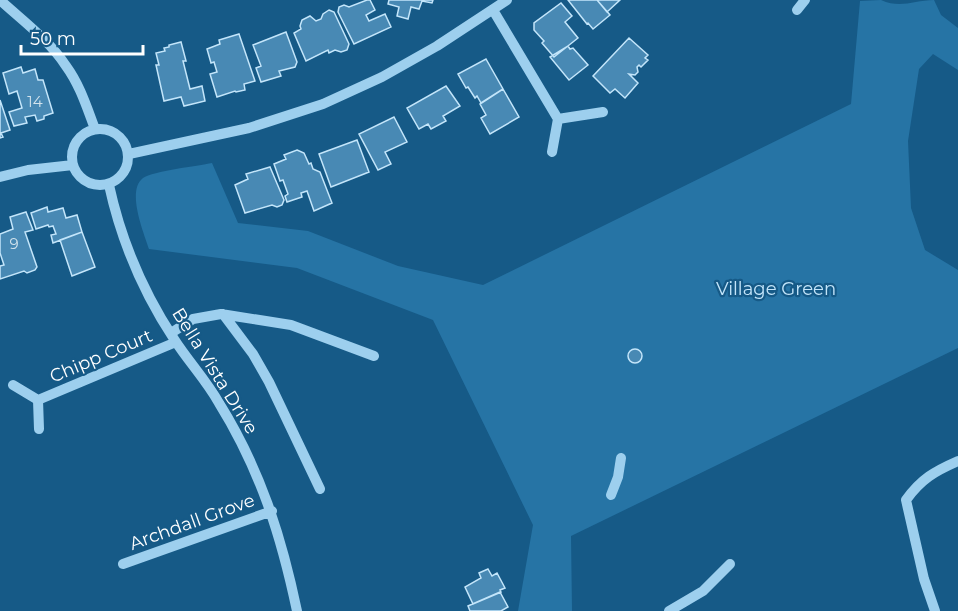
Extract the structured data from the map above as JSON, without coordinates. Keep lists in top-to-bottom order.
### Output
{
  "streets": {
    "street": ["Chipp Court", "Bella Vista Drive", "Archdall Grove"]
  },
  "crossings": [
    ["Chipp Court", "Bella Vista Drive"],
    ["Bella Vista Drive", "Archdall Grove"]
  ],
  "parks": ["Village Green"],
  "house_numbers": ["14", "9"],
  "scale_bar": "50 m"
}
